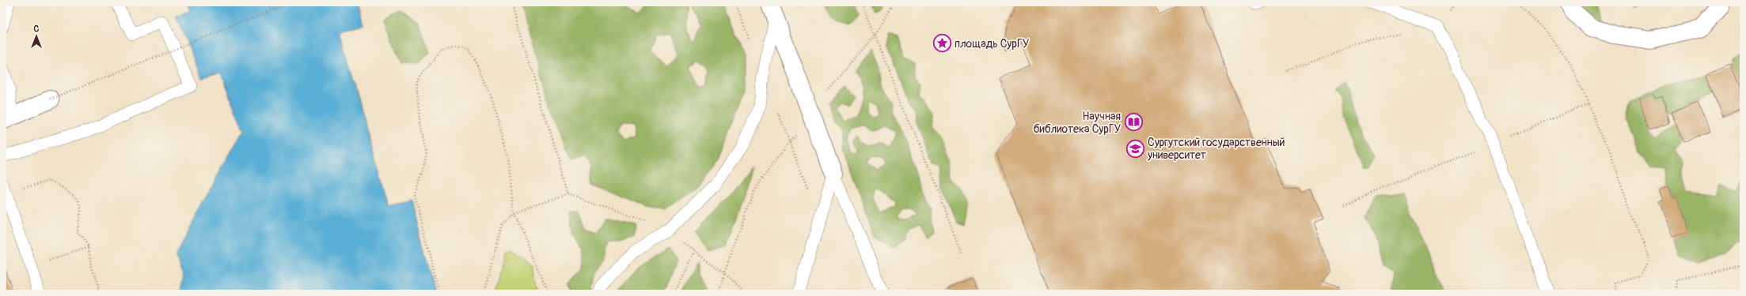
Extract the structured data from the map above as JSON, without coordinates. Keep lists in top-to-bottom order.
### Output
{
  "places": {
    "place": ["площадь СурГУ"],
    "library": ["Научная библиотека СурГУ"],
    "school or university": ["Сургутский государственный университет"]
  },
  "north": "top"
}
